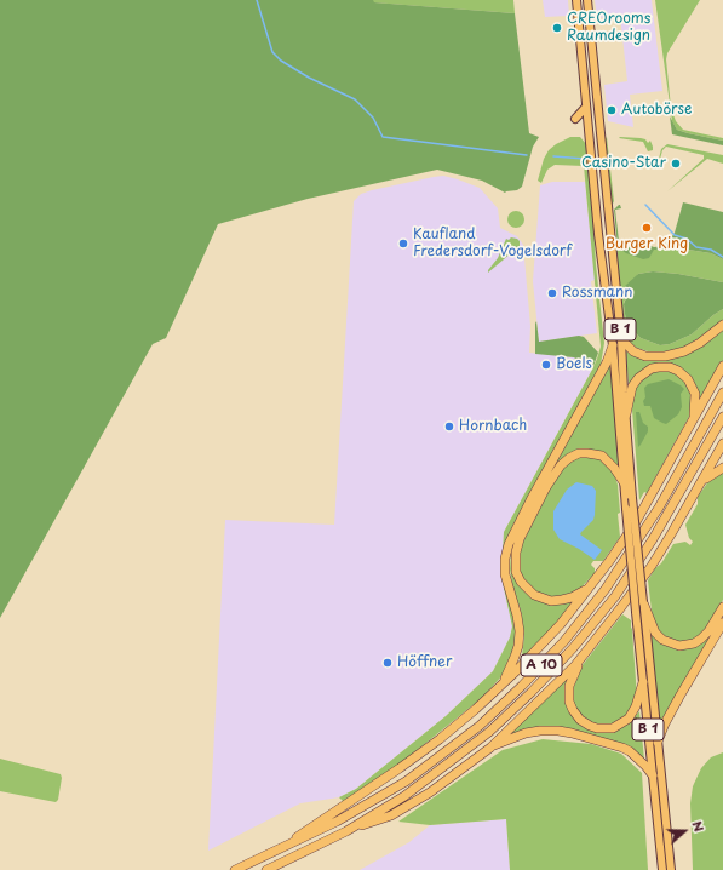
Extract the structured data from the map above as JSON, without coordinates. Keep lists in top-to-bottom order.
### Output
{
  "streets": {
    "highway": ["A 10"],
    "main road": ["B 1"]
  },
  "places": [
    "CREOrooms Raumdesign",
    "Autobörse",
    "Casino-Star",
    "Burger King",
    "Kaufland Fredersdorf-Vogelsdorf",
    "Rossmann",
    "Boels",
    "Hornbach",
    "Höffner"
  ],
  "north": "right"
}
